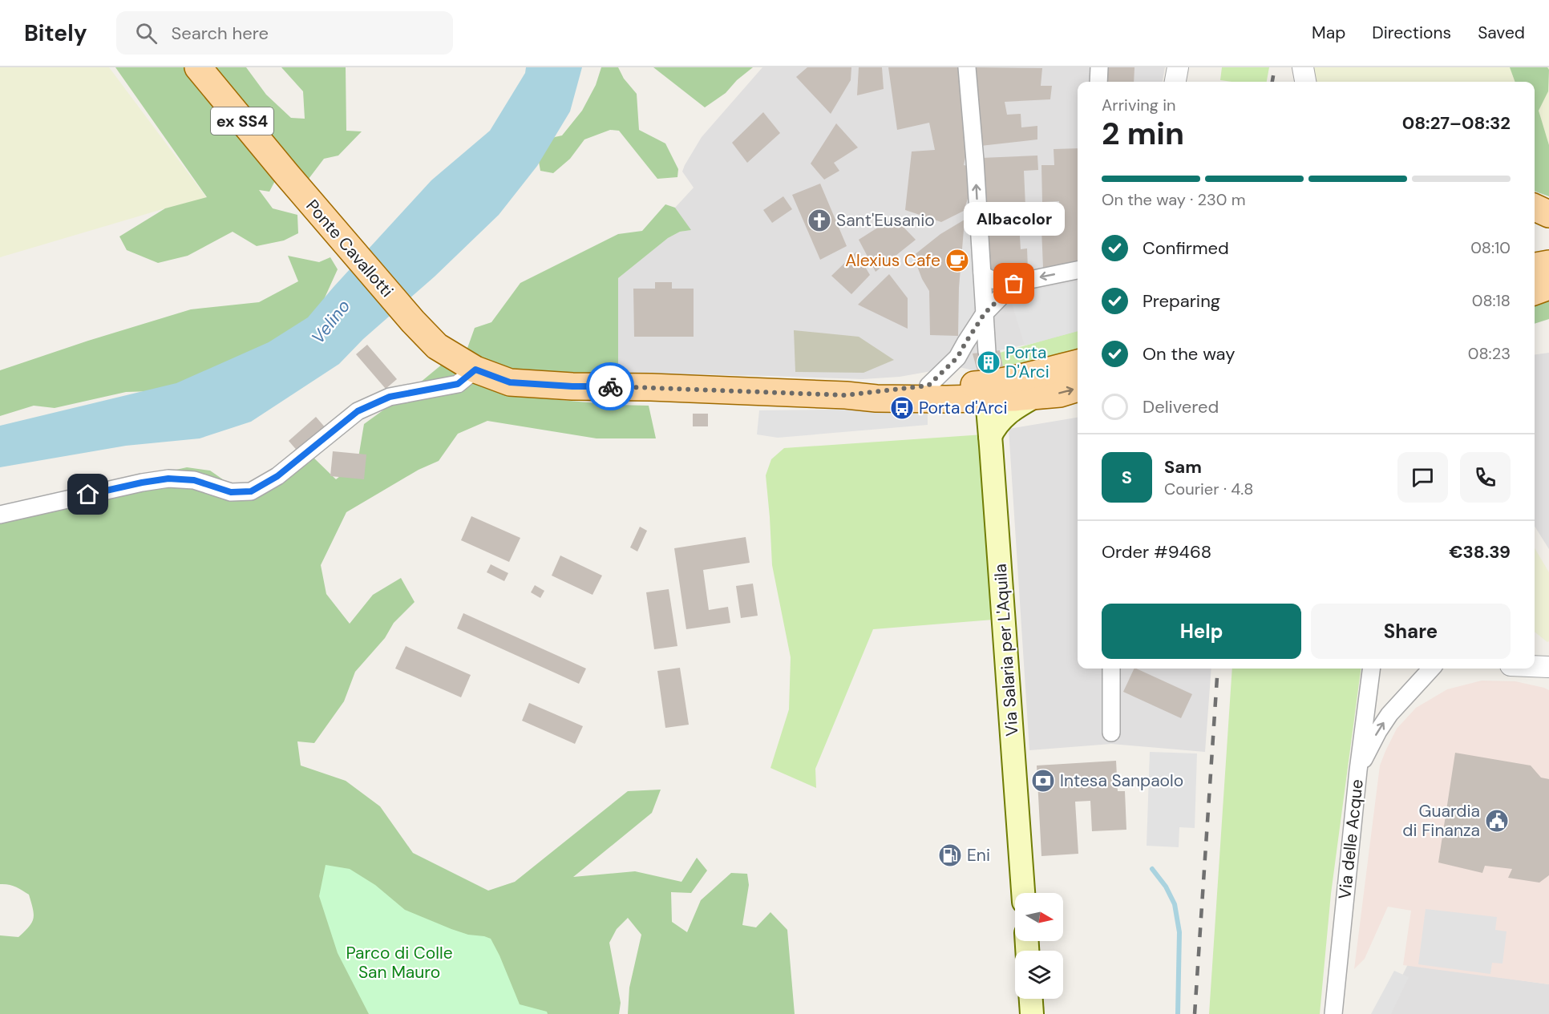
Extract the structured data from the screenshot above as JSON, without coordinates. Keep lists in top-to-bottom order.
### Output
{
  "streets": {
    "main road": ["ex SS4", "Ponte Cavallotti", "Via Salaria per L'Aquila"],
    "street": ["Via delle Acque"]
  },
  "water": ["Velino"],
  "parks": ["Parco di Colle San Mauro"],
  "places": {
    "church": ["Sant'Eusanio"],
    "cafe": ["Alexius Cafe"],
    "other": ["Albacolor"],
    "building": ["Porta D'Arci"],
    "bus stop": ["Porta d'Arci"],
    "bank": ["Intesa Sanpaolo"],
    "public building": ["Guardia di Finanza"],
    "fuel station": ["Eni"]
  },
  "north": "right",
  "page": {
    "header": "Bitely",
    "search": "Search here",
    "nav": ["Map", "Directions", "Saved"],
    "heading": ["2 min", "Arriving in", "08:27–08:32"],
    "panel": [
      "Sam",
      "Courier · 4.8",
      "Order #9468",
      "€38.39"
    ],
    "bar": "On the way · 230 m",
    "bubble": "Albacolor",
    "list": [
      ["Confirmed", "08:10"],
      ["Preparing", "08:18"],
      ["On the way", "08:23"],
      "Delivered"
    ],
    "round": "S",
    "buttons": ["Help", "Share"]
  }
}
